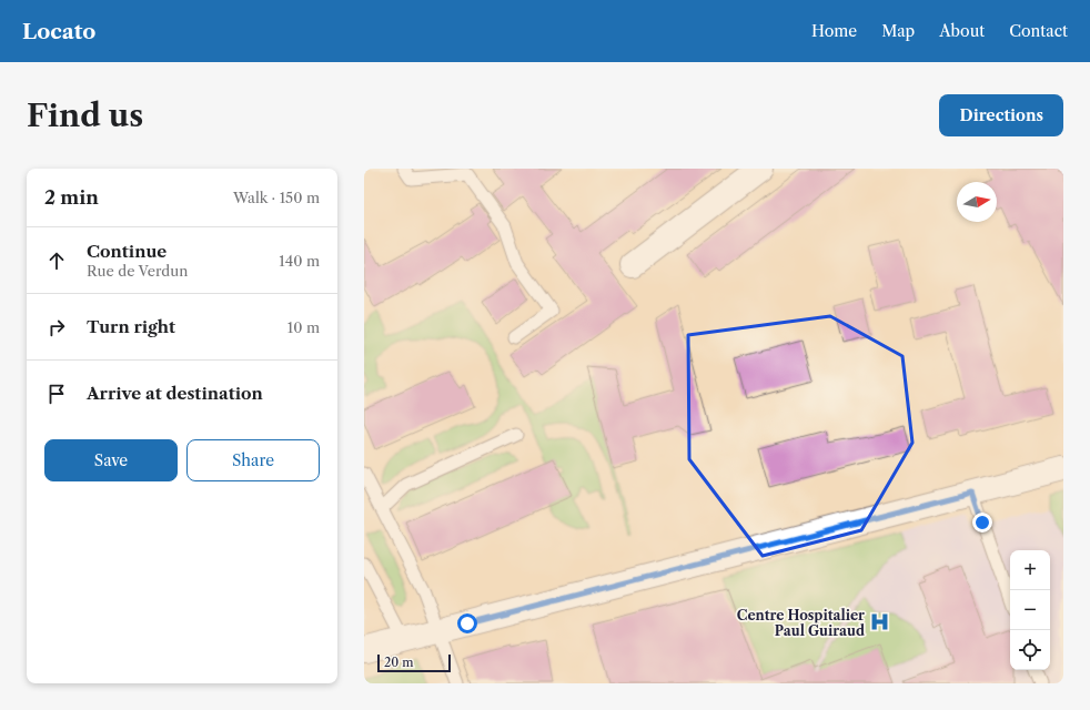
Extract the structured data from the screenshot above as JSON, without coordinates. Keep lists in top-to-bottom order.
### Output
{
  "places": {
    "hospital": ["Centre Hospitalier Paul Guiraud"]
  },
  "scale_bar": "20 m",
  "north": "right",
  "page": {
    "header": "Locato",
    "nav": [
      "Home",
      "Map",
      "About",
      "Contact"
    ],
    "buttons": [
      "Directions",
      ["Save", "Share"]
    ],
    "title": "Find us",
    "heading": ["2 min", "Walk · 150 m"],
    "list": [
      ["Continue", "Rue de Verdun", "140 m"],
      ["Turn right", "10 m"],
      "Arrive at destination"
    ],
    "map_buttons": ["+", "−"],
    "scale": "20 m"
  }
}
